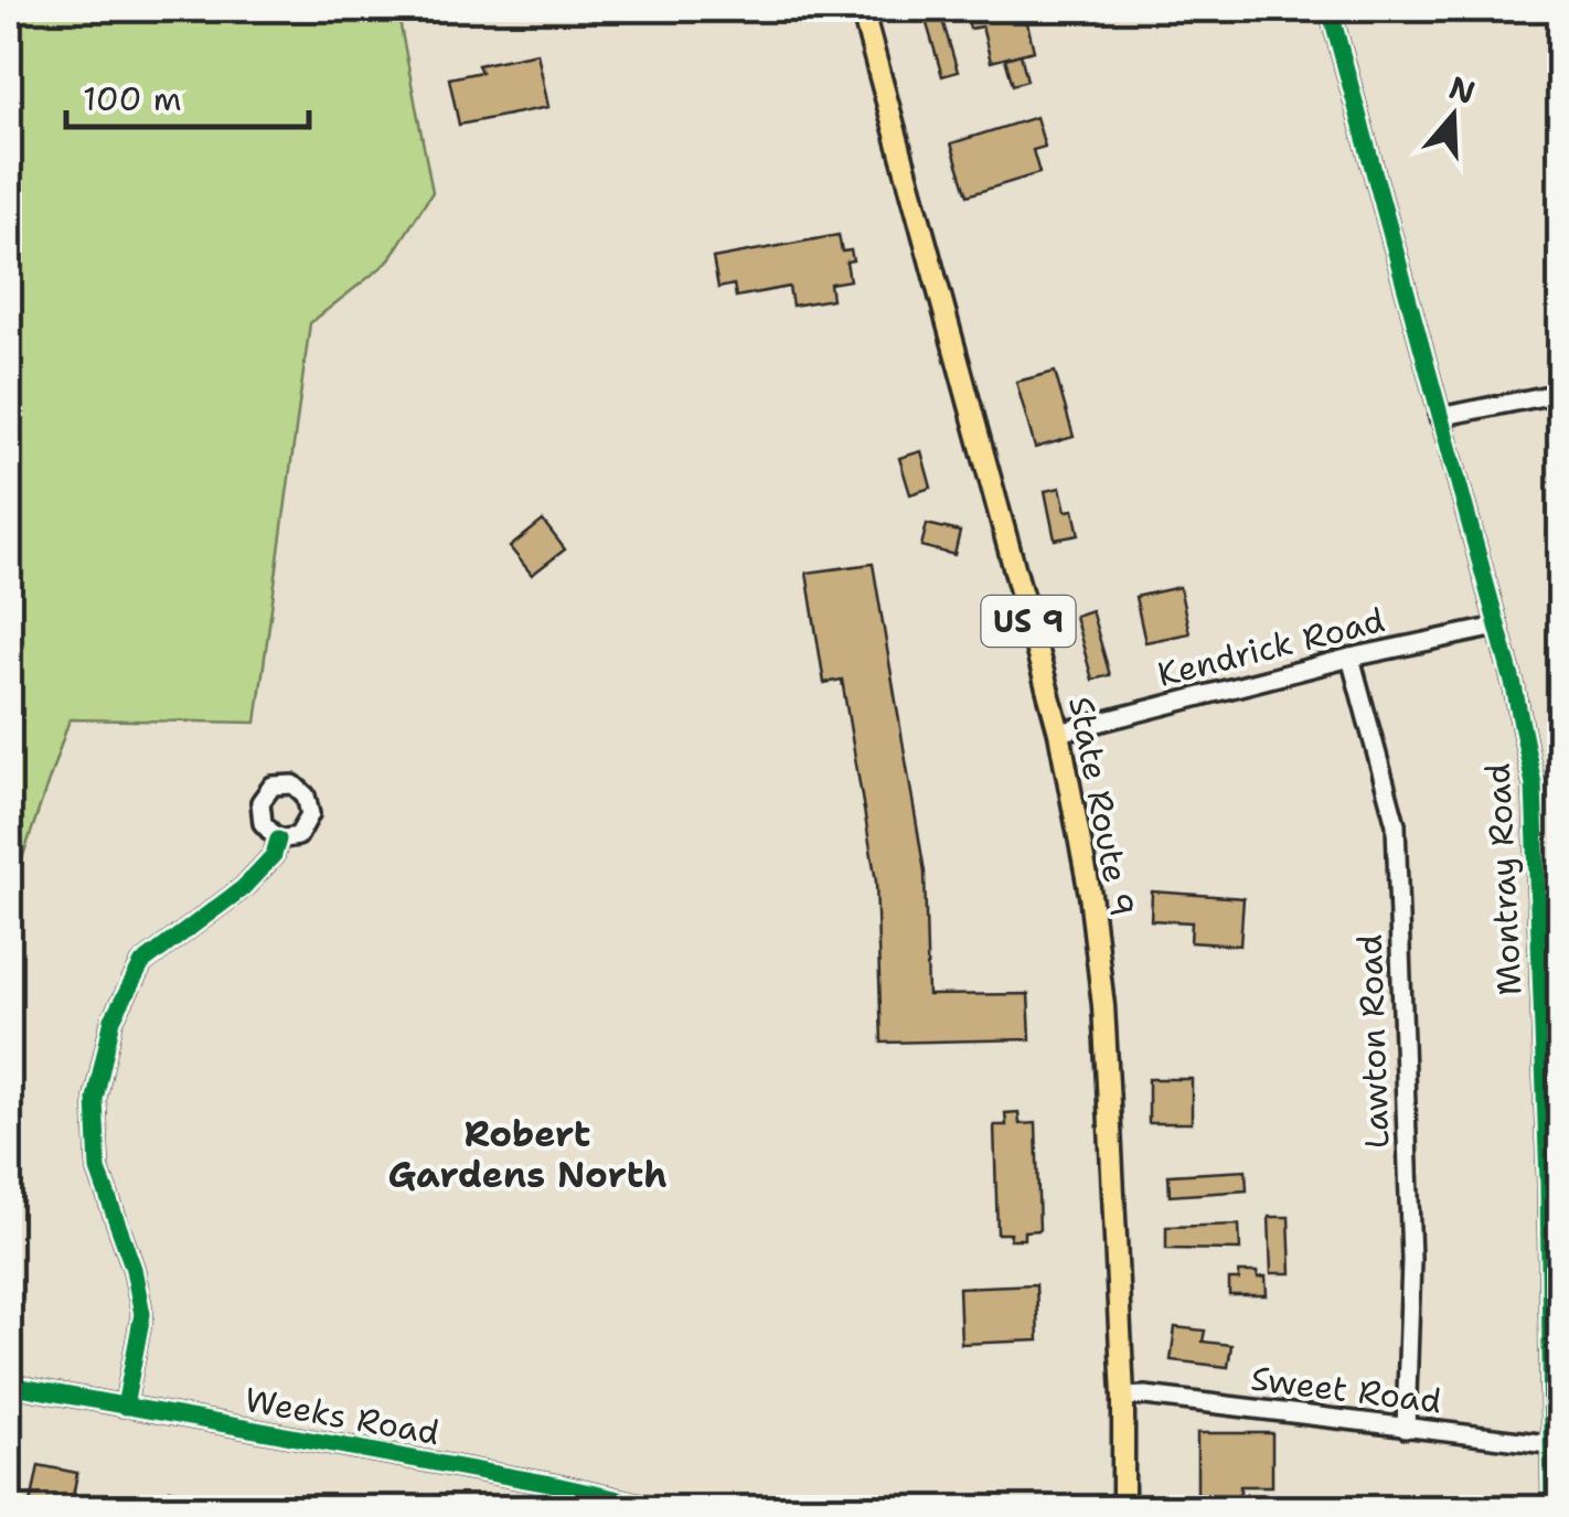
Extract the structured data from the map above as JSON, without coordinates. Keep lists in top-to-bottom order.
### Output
{
  "streets": {
    "main road": ["US 9", "State Route 9"],
    "street": [
      "Kendrick Road",
      "Montray Road",
      "Lawton Road",
      "Sweet Road",
      "Weeks Road"
    ]
  },
  "crossings": [
    ["Kendrick Road", "State Route 9"],
    ["Kendrick Road", "Montray Road"],
    ["Kendrick Road", "Lawton Road"],
    ["State Route 9", "Sweet Road"],
    ["Montray Road", "Sweet Road"],
    ["Lawton Road", "Sweet Road"]
  ],
  "districts": ["Robert Gardens North"],
  "scale_bar": "100 m",
  "north": "top"
}
